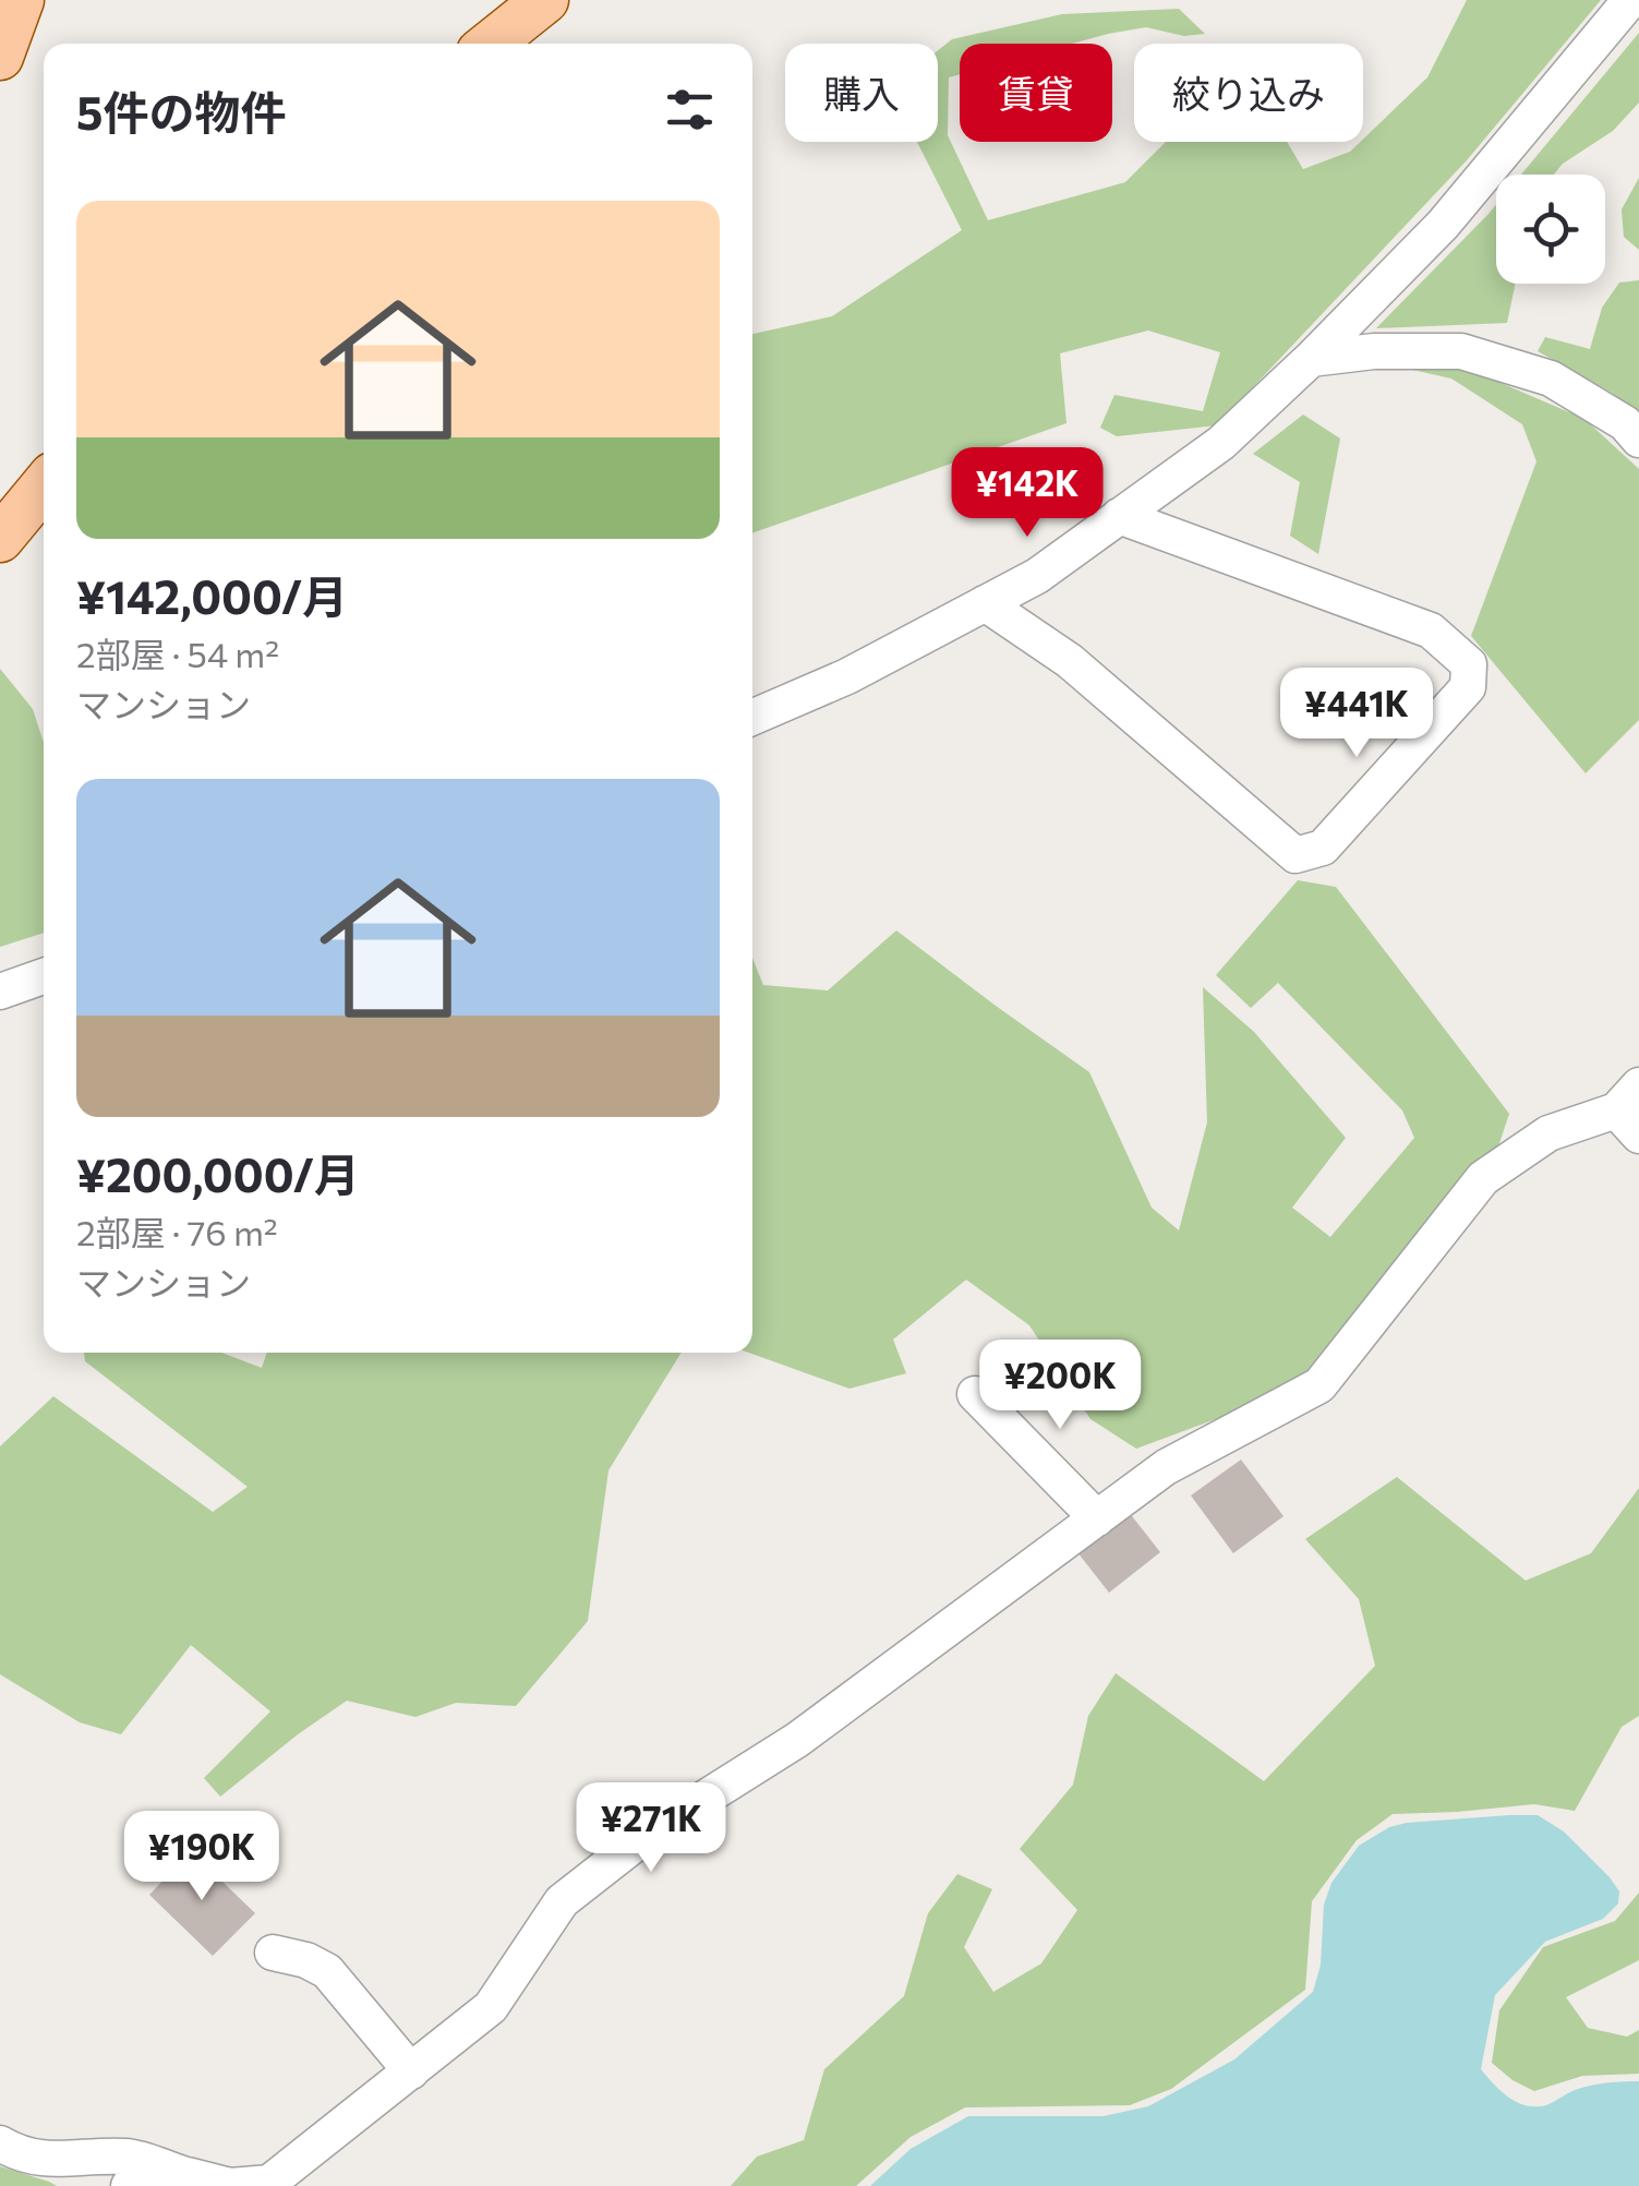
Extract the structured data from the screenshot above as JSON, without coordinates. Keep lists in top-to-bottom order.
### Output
{
  "page": {
    "chip": ["購入", "賃貸", "絞り込み"],
    "heading": "5件の物件",
    "list": [
      {
        "name": "¥142,000/月",
        "note": "2部屋 · 54 m² · マンション"
      },
      {
        "name": "¥200,000/月",
        "note": "2部屋 · 76 m² · マンション"
      }
    ],
    "price": [
      "¥142K",
      "¥441K",
      "¥200K",
      "¥271K",
      "¥190K"
    ]
  }
}
